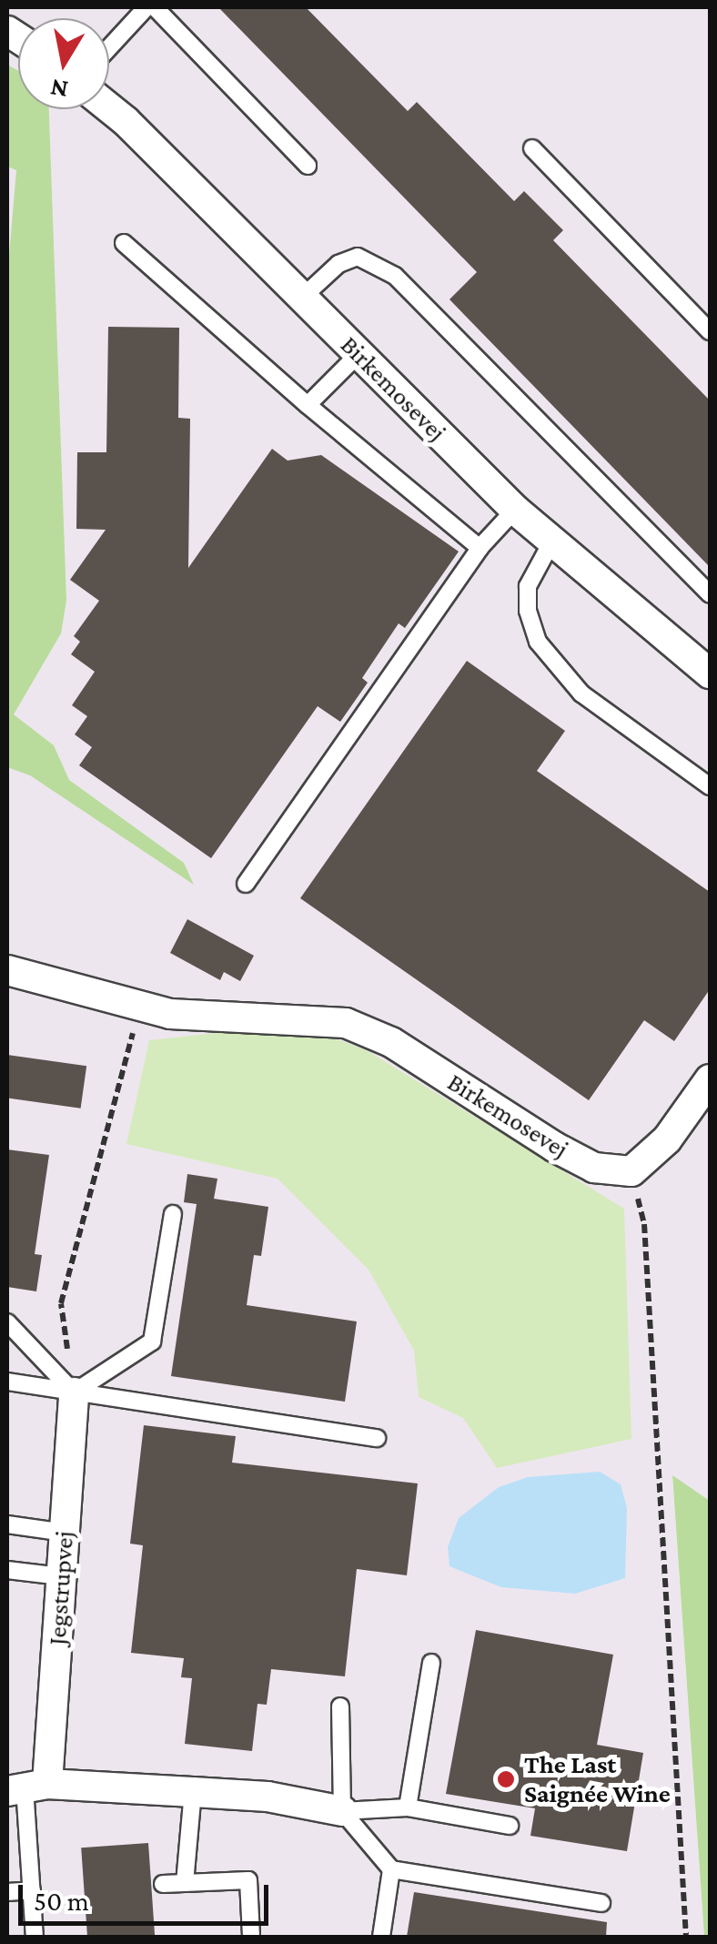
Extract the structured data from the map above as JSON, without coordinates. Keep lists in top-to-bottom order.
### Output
{
  "streets": {
    "street": ["Birkemosevej", "Jegstrupvej"]
  },
  "places": ["The Last Saignée Wine"],
  "scale_bar": "50 m",
  "north": "bottom"
}
